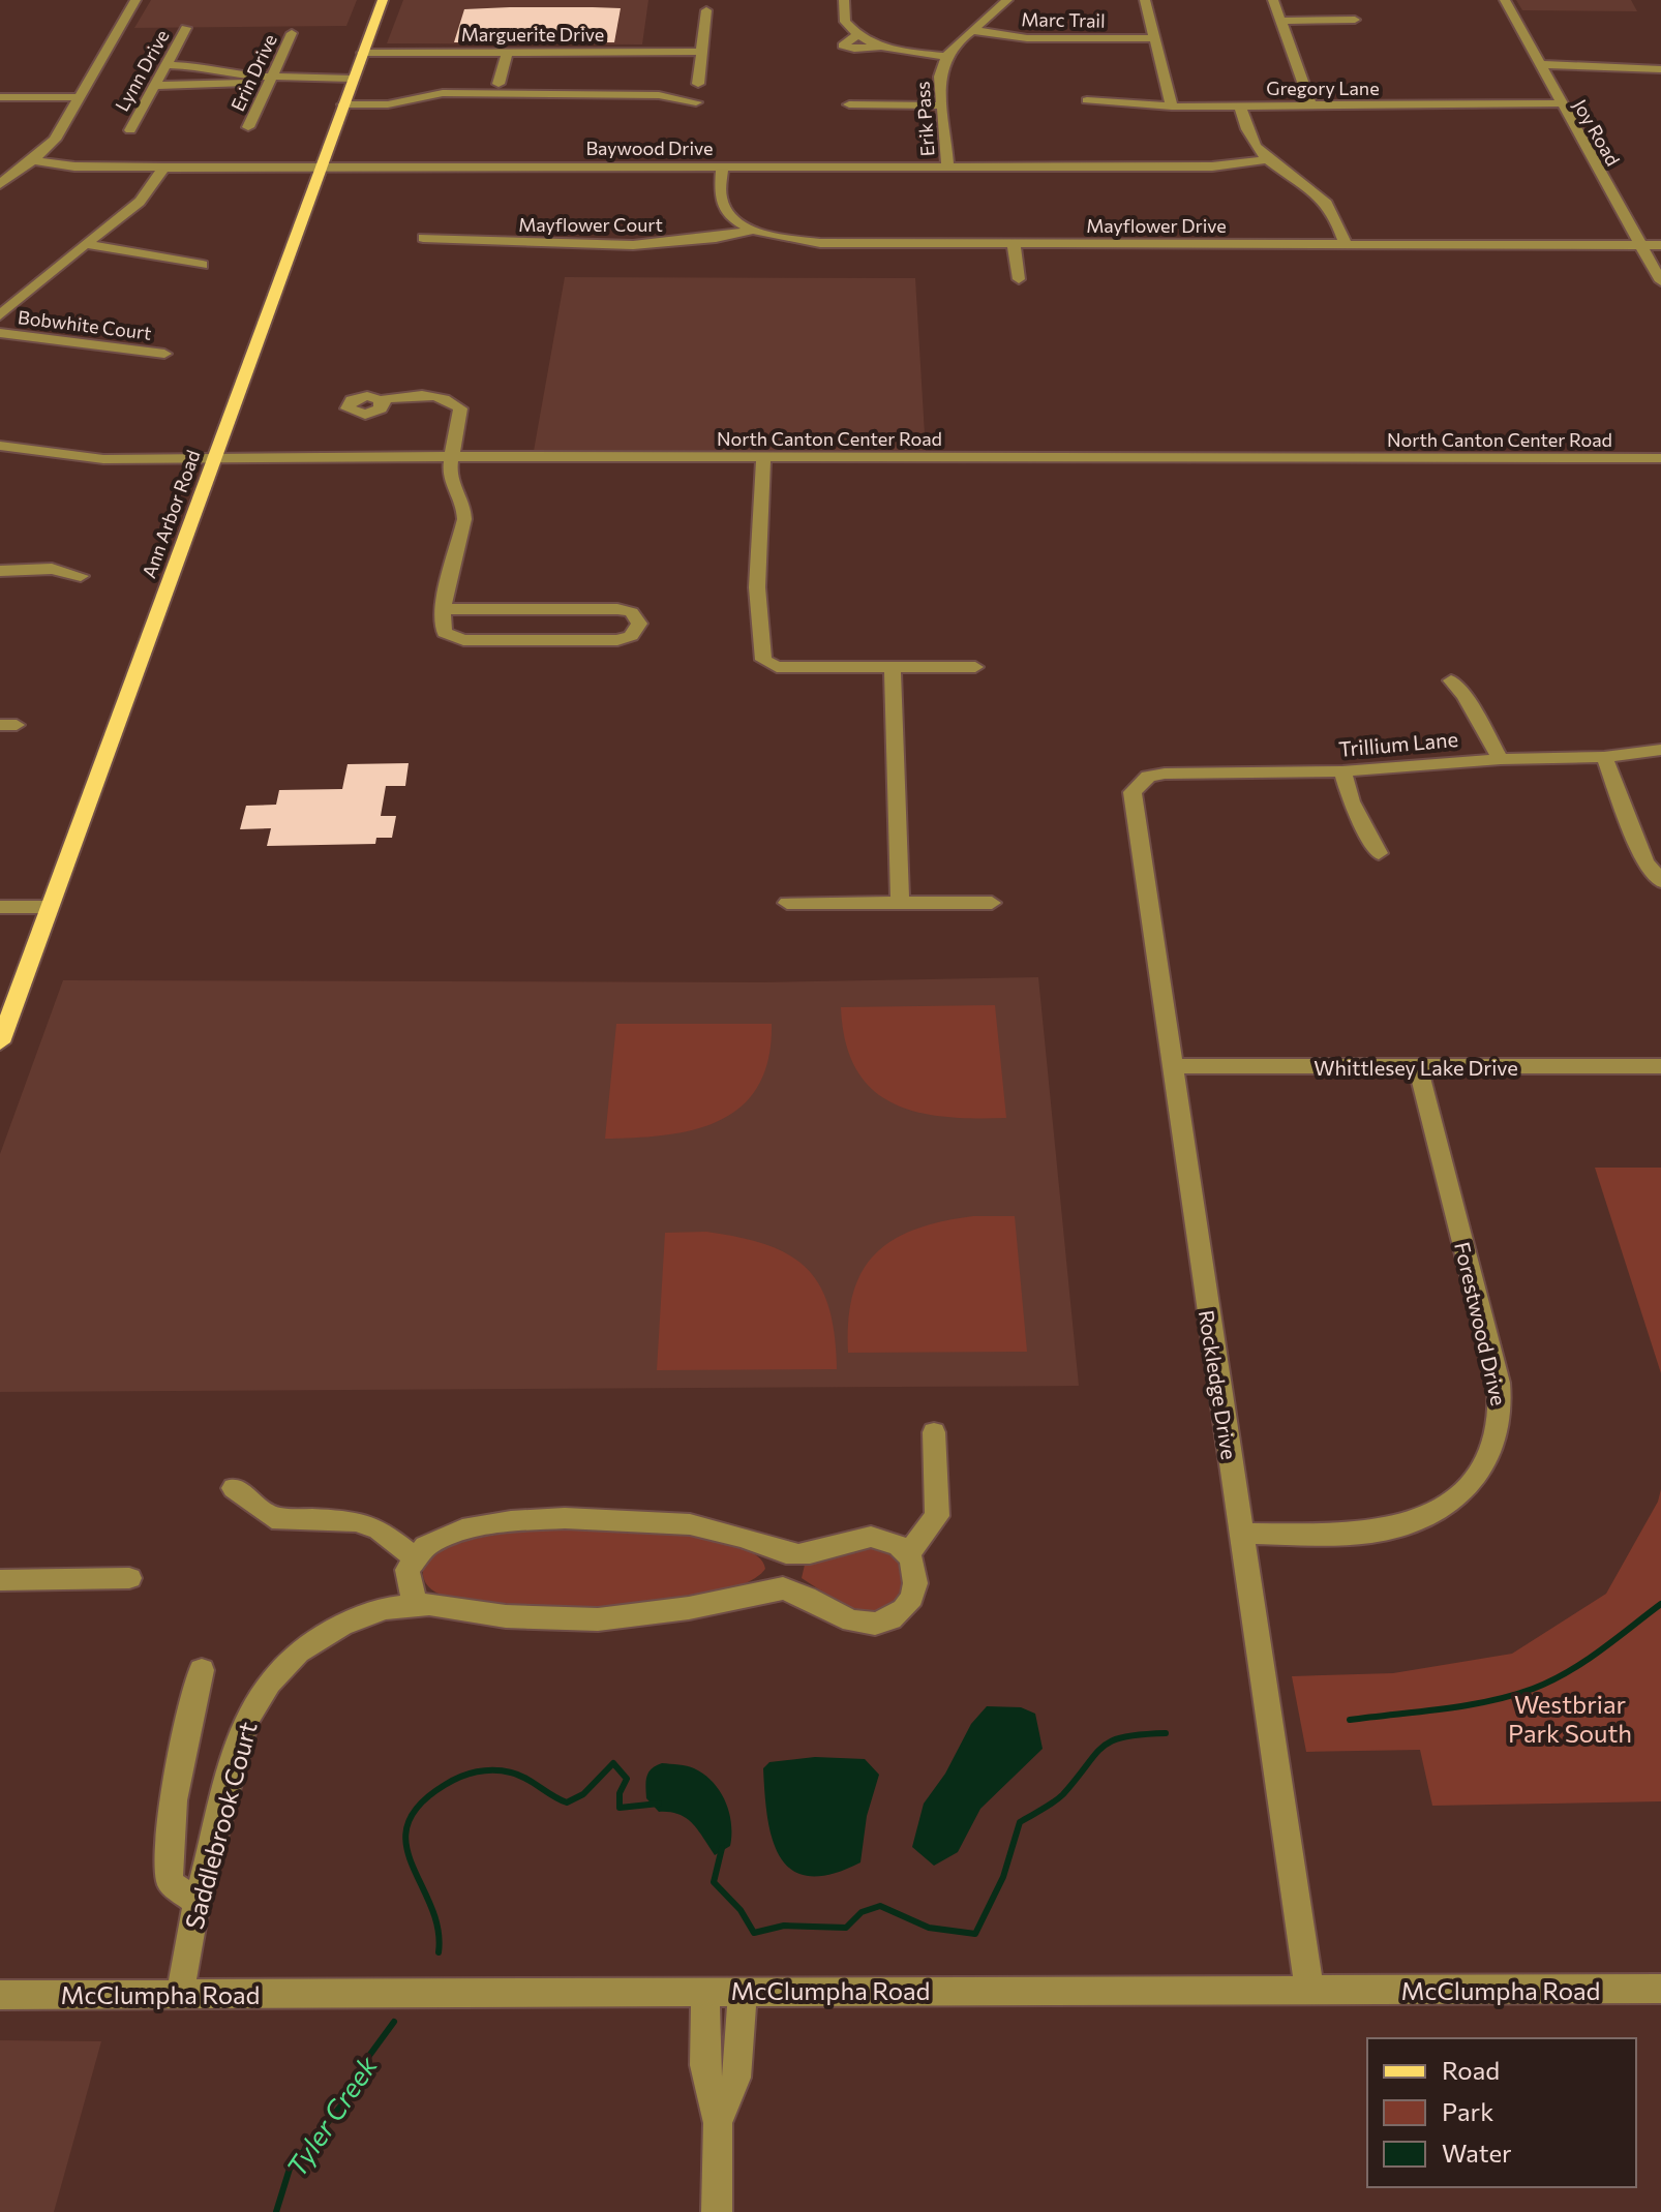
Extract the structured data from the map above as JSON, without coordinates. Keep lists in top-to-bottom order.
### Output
{
  "streets": {
    "main road": ["Ann Arbor Road"],
    "street": [
      "Marc Trail",
      "Marguerite Drive",
      "Lynn Drive",
      "Erin Drive",
      "Gregory Lane",
      "Erik Pass",
      "Joy Road",
      "Baywood Drive",
      "Mayflower Court",
      "Mayflower Drive",
      "Bobwhite Court",
      "North Canton Center Road",
      "Trillium Lane",
      "Whittlesey Lake Drive",
      "Forestwood Drive",
      "Rockledge Drive",
      "Saddlebrook Court",
      "McClumpha Road"
    ]
  },
  "crossings": [
    ["Marc Trail", "Erik Pass"],
    ["Marguerite Drive", "Ann Arbor Road"],
    ["Gregory Lane", "Joy Road"],
    ["Erik Pass", "Baywood Drive"],
    ["Joy Road", "Mayflower Drive"],
    ["Baywood Drive", "Mayflower Drive"],
    ["Baywood Drive", "Ann Arbor Road"],
    ["Mayflower Court", "Mayflower Drive"],
    ["North Canton Center Road", "Ann Arbor Road"],
    ["Trillium Lane", "Rockledge Drive"],
    ["Whittlesey Lake Drive", "Forestwood Drive"],
    ["Whittlesey Lake Drive", "Rockledge Drive"],
    ["Forestwood Drive", "Rockledge Drive"],
    ["Rockledge Drive", "McClumpha Road"],
    ["Saddlebrook Court", "McClumpha Road"]
  ],
  "water": ["Tyler Creek"],
  "parks": ["Westbriar Park South"],
  "legend": ["Road", "Park", "Water"]
}
